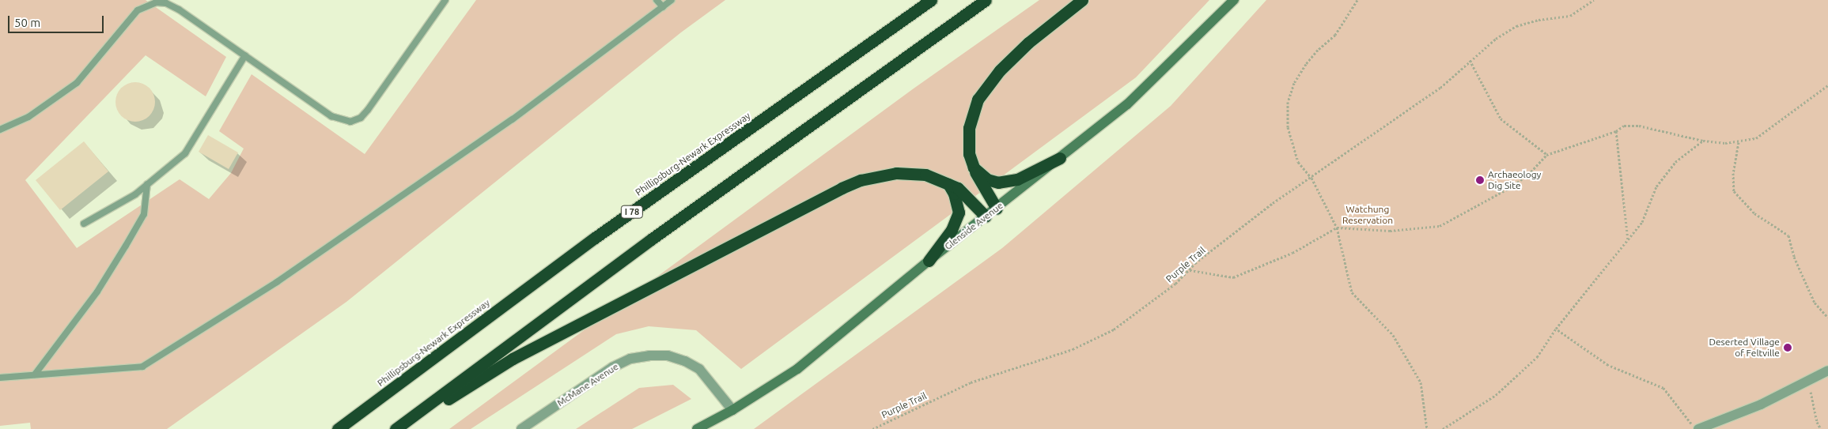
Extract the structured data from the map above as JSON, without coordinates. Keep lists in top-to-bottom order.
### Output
{
  "streets": {
    "highway": ["Phillipsburg-Newark Expressway", "I 78"],
    "main road": ["Glenside Avenue"],
    "street": ["McMane Avenue"],
    "path": ["Purple Trail"]
  },
  "crossings": [
    ["Glenside Avenue", "McMane Avenue"]
  ],
  "parks": ["Watchung Reservation"],
  "places": ["Archaeology Dig Site", "Deserted Village of Feltville"],
  "scale_bar": "50 m"
}
